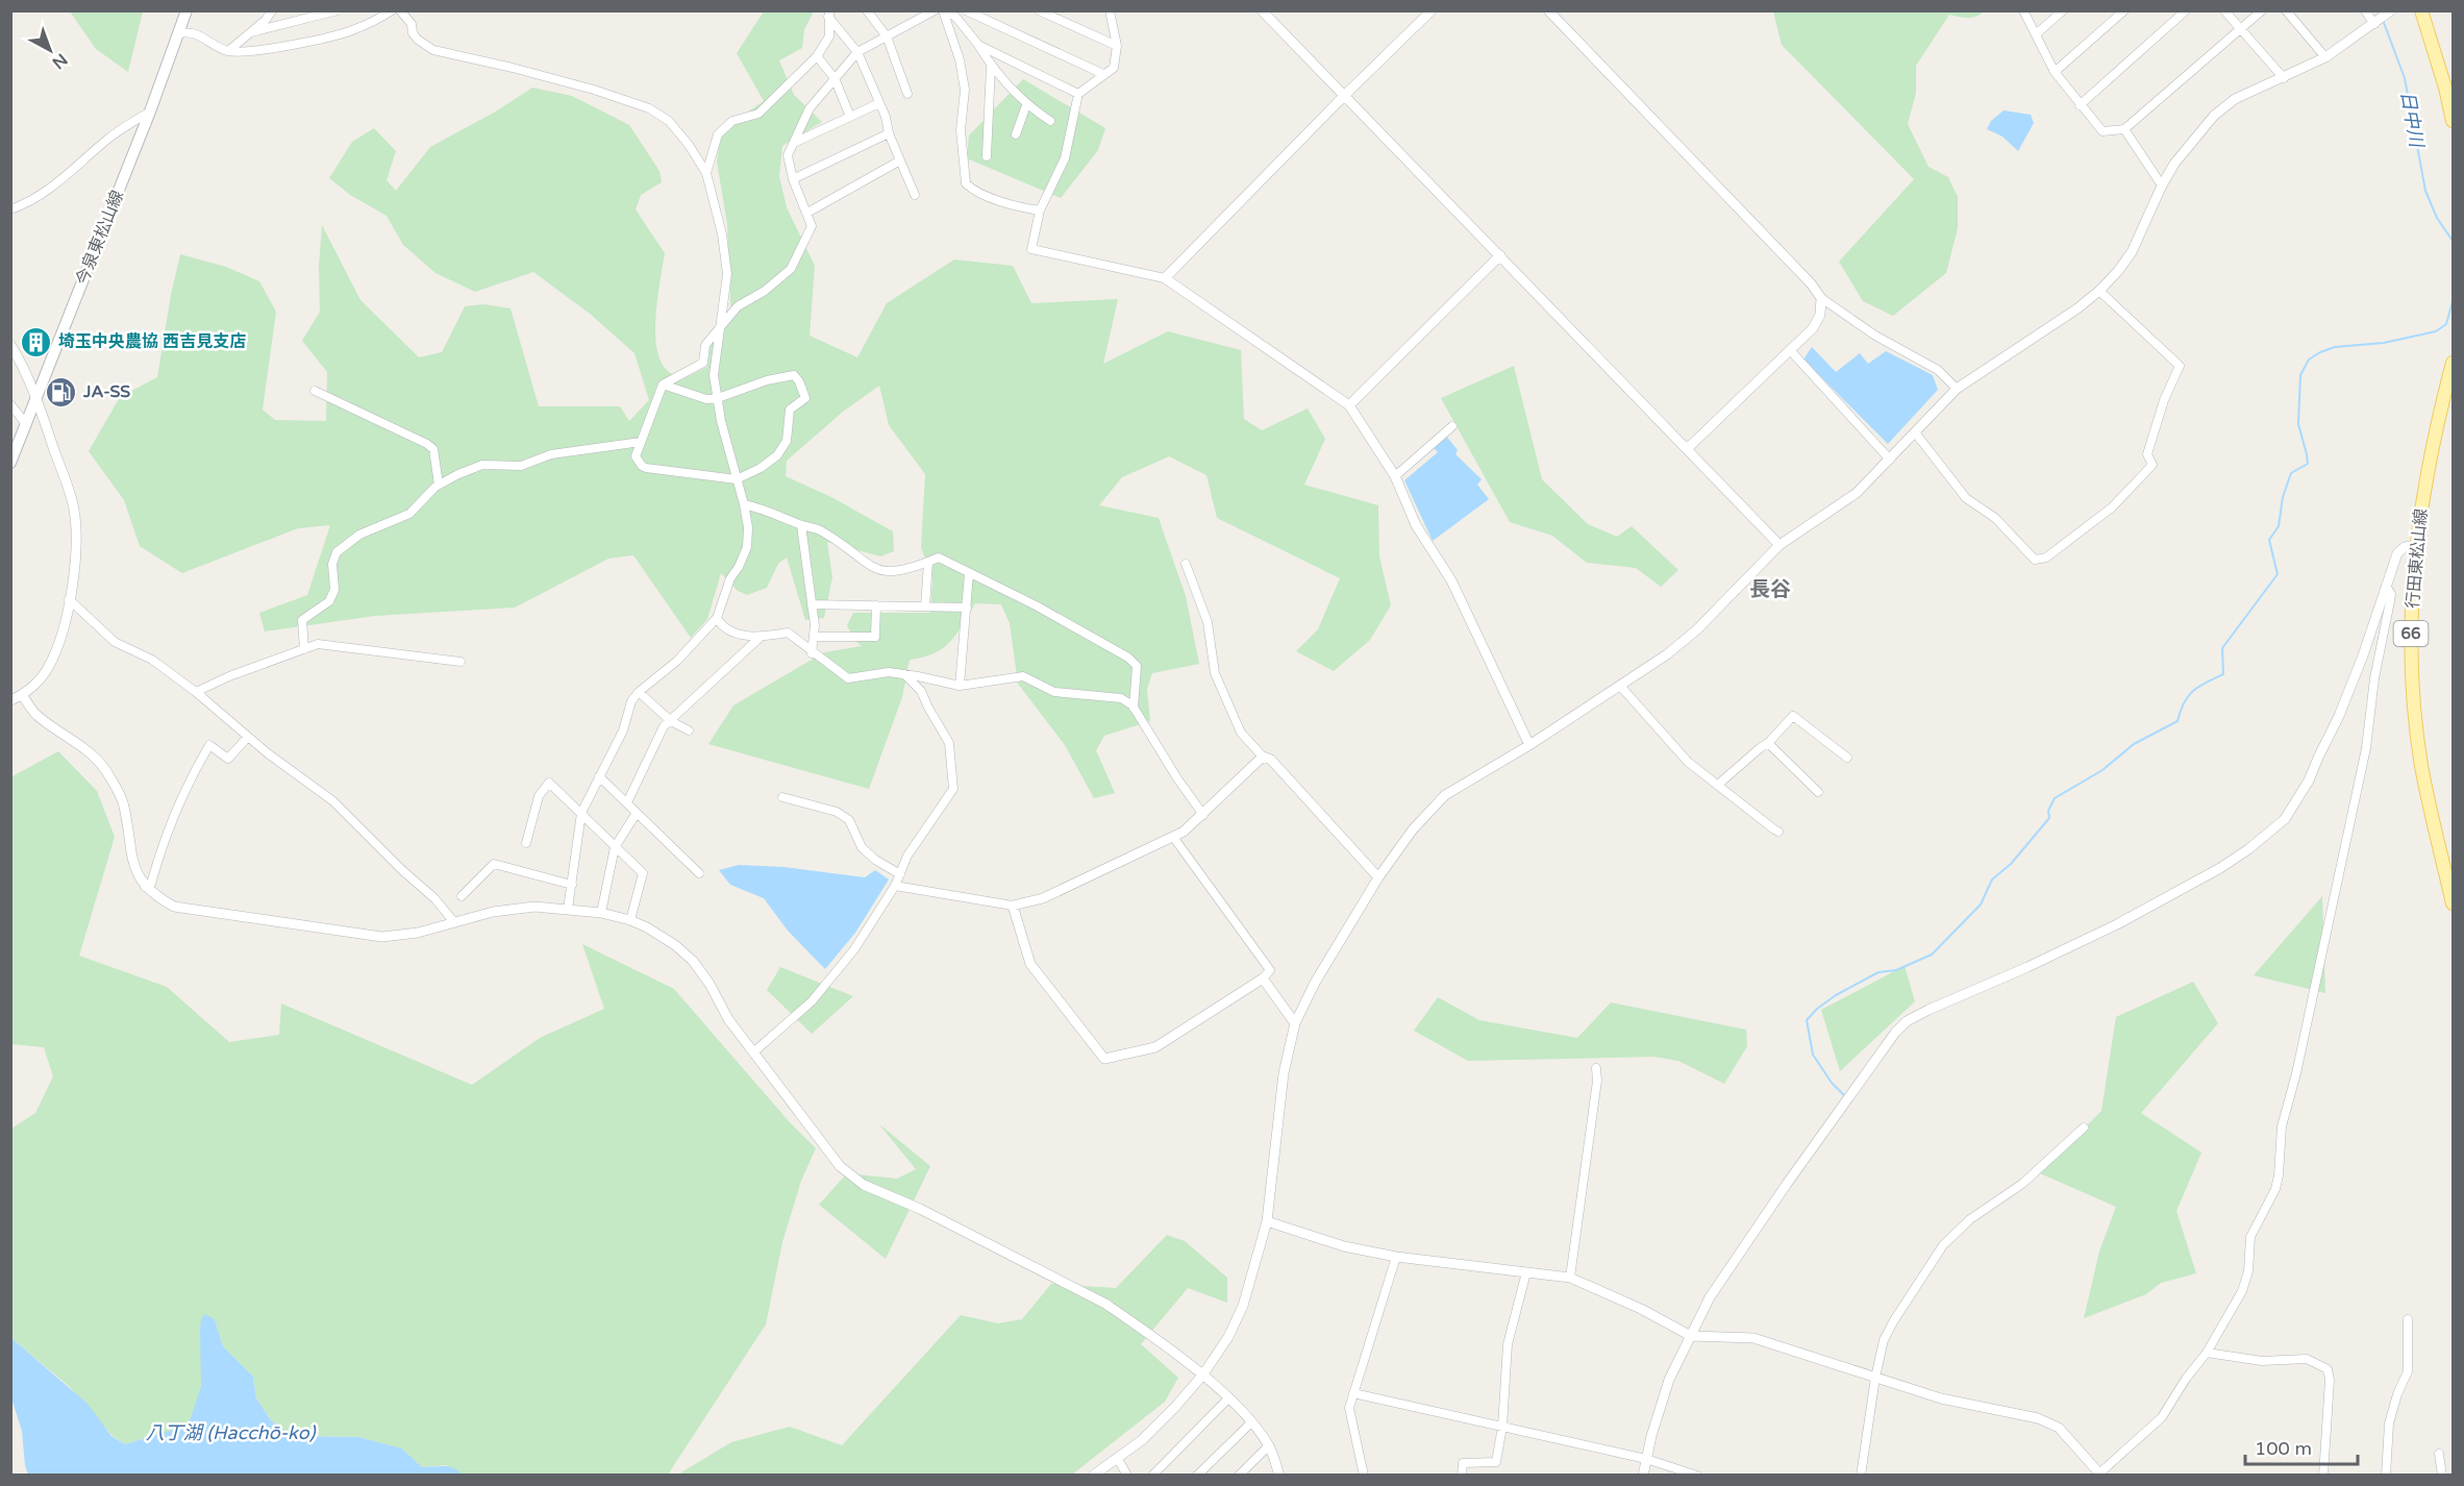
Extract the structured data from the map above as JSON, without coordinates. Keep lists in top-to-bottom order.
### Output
{
  "streets": {
    "main road": ["今泉東松山線", "行田東松山線", "66"]
  },
  "districts": ["長谷"],
  "water": ["日中川", "八丁湖 (Hacchō-ko)"],
  "places": {
    "building": ["埼玉中央農協 西吉見支店"],
    "fuel station": ["JA-SS"]
  },
  "scale_bar": "100 m",
  "north": "bottom right"
}
